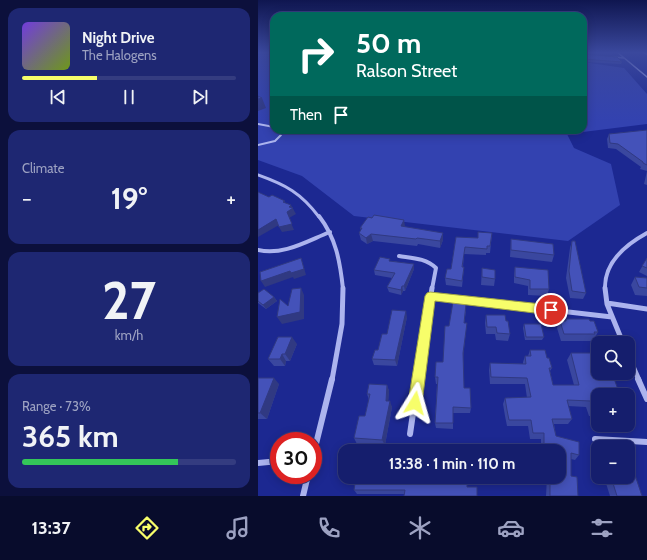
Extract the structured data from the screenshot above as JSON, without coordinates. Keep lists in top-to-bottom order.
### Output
{
  "page": {
    "turn": ["50 m", "Ralson Street"],
    "song": ["Night Drive", "The Halogens"],
    "then": "Then",
    "tile": [
      "Climate",
      ["27", "km/h"],
      ["Range · 73%", "365 km"]
    ],
    "heat": ["−", "19°", "+"],
    "map_buttons": ["+", "−"],
    "limit": "30",
    "trip": "13:38 · 1 min · 110 m",
    "tabs": "13:37"
  }
}
